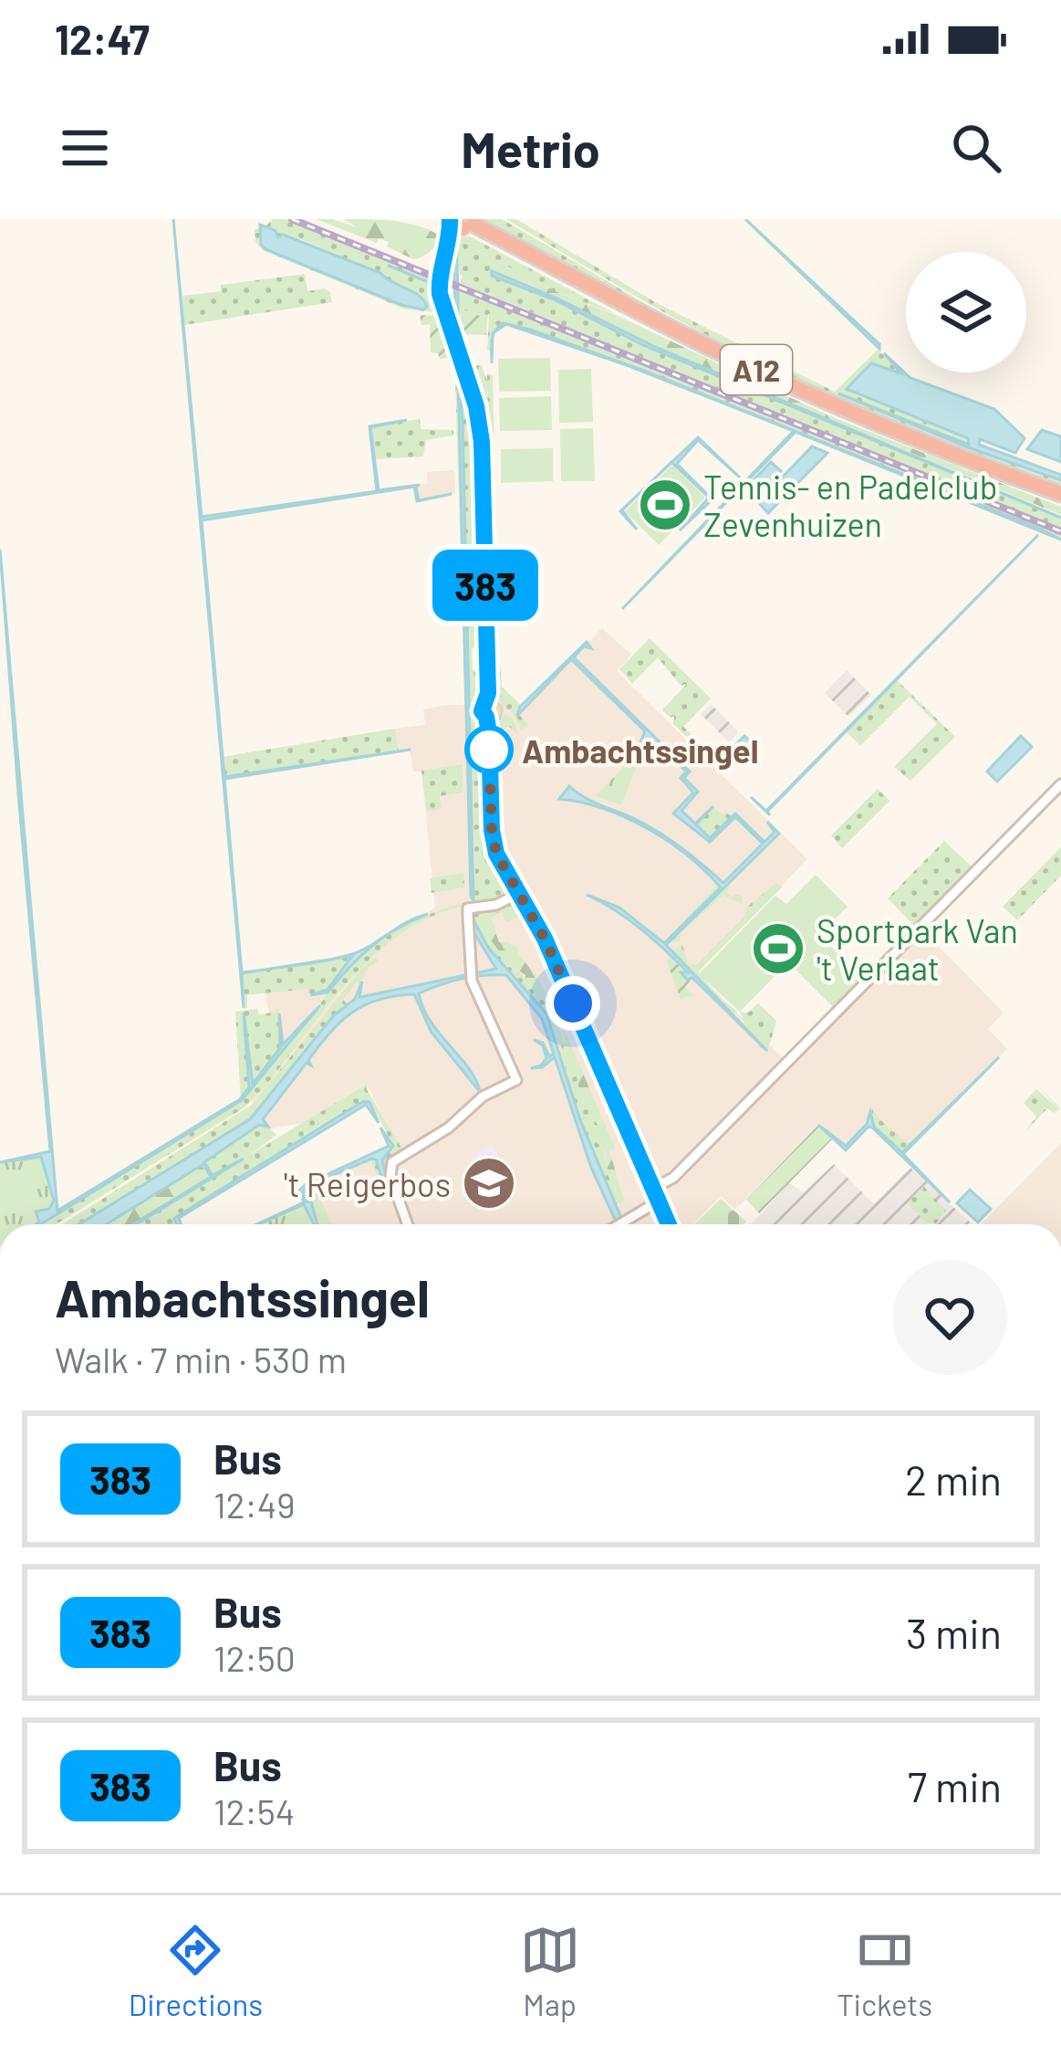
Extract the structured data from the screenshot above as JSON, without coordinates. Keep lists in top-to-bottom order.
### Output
{
  "streets": {
    "highway": ["A12"]
  },
  "places": {
    "sports": ["Tennis- en Padelclub Zevenhuizen", "Sportpark Van 't Verlaat"],
    "other": ["Ambachtssingel"],
    "school or university": ["'t Reigerbos"]
  },
  "lines": ["bus line 383"],
  "page": {
    "status": "12:47",
    "header": "Metrio",
    "on_map": "383",
    "heading": ["Ambachtssingel", "Walk · 7 min · 530 m"],
    "list": [
      {
        "mark": "383",
        "name": "Bus",
        "note": "12:49",
        "value": "2 min"
      },
      {
        "mark": "383",
        "name": "Bus",
        "note": "12:50",
        "value": "3 min"
      },
      {
        "mark": "383",
        "name": "Bus",
        "note": "12:54",
        "value": "7 min"
      }
    ],
    "tabs": ["Directions", "Map", "Tickets"]
  }
}
